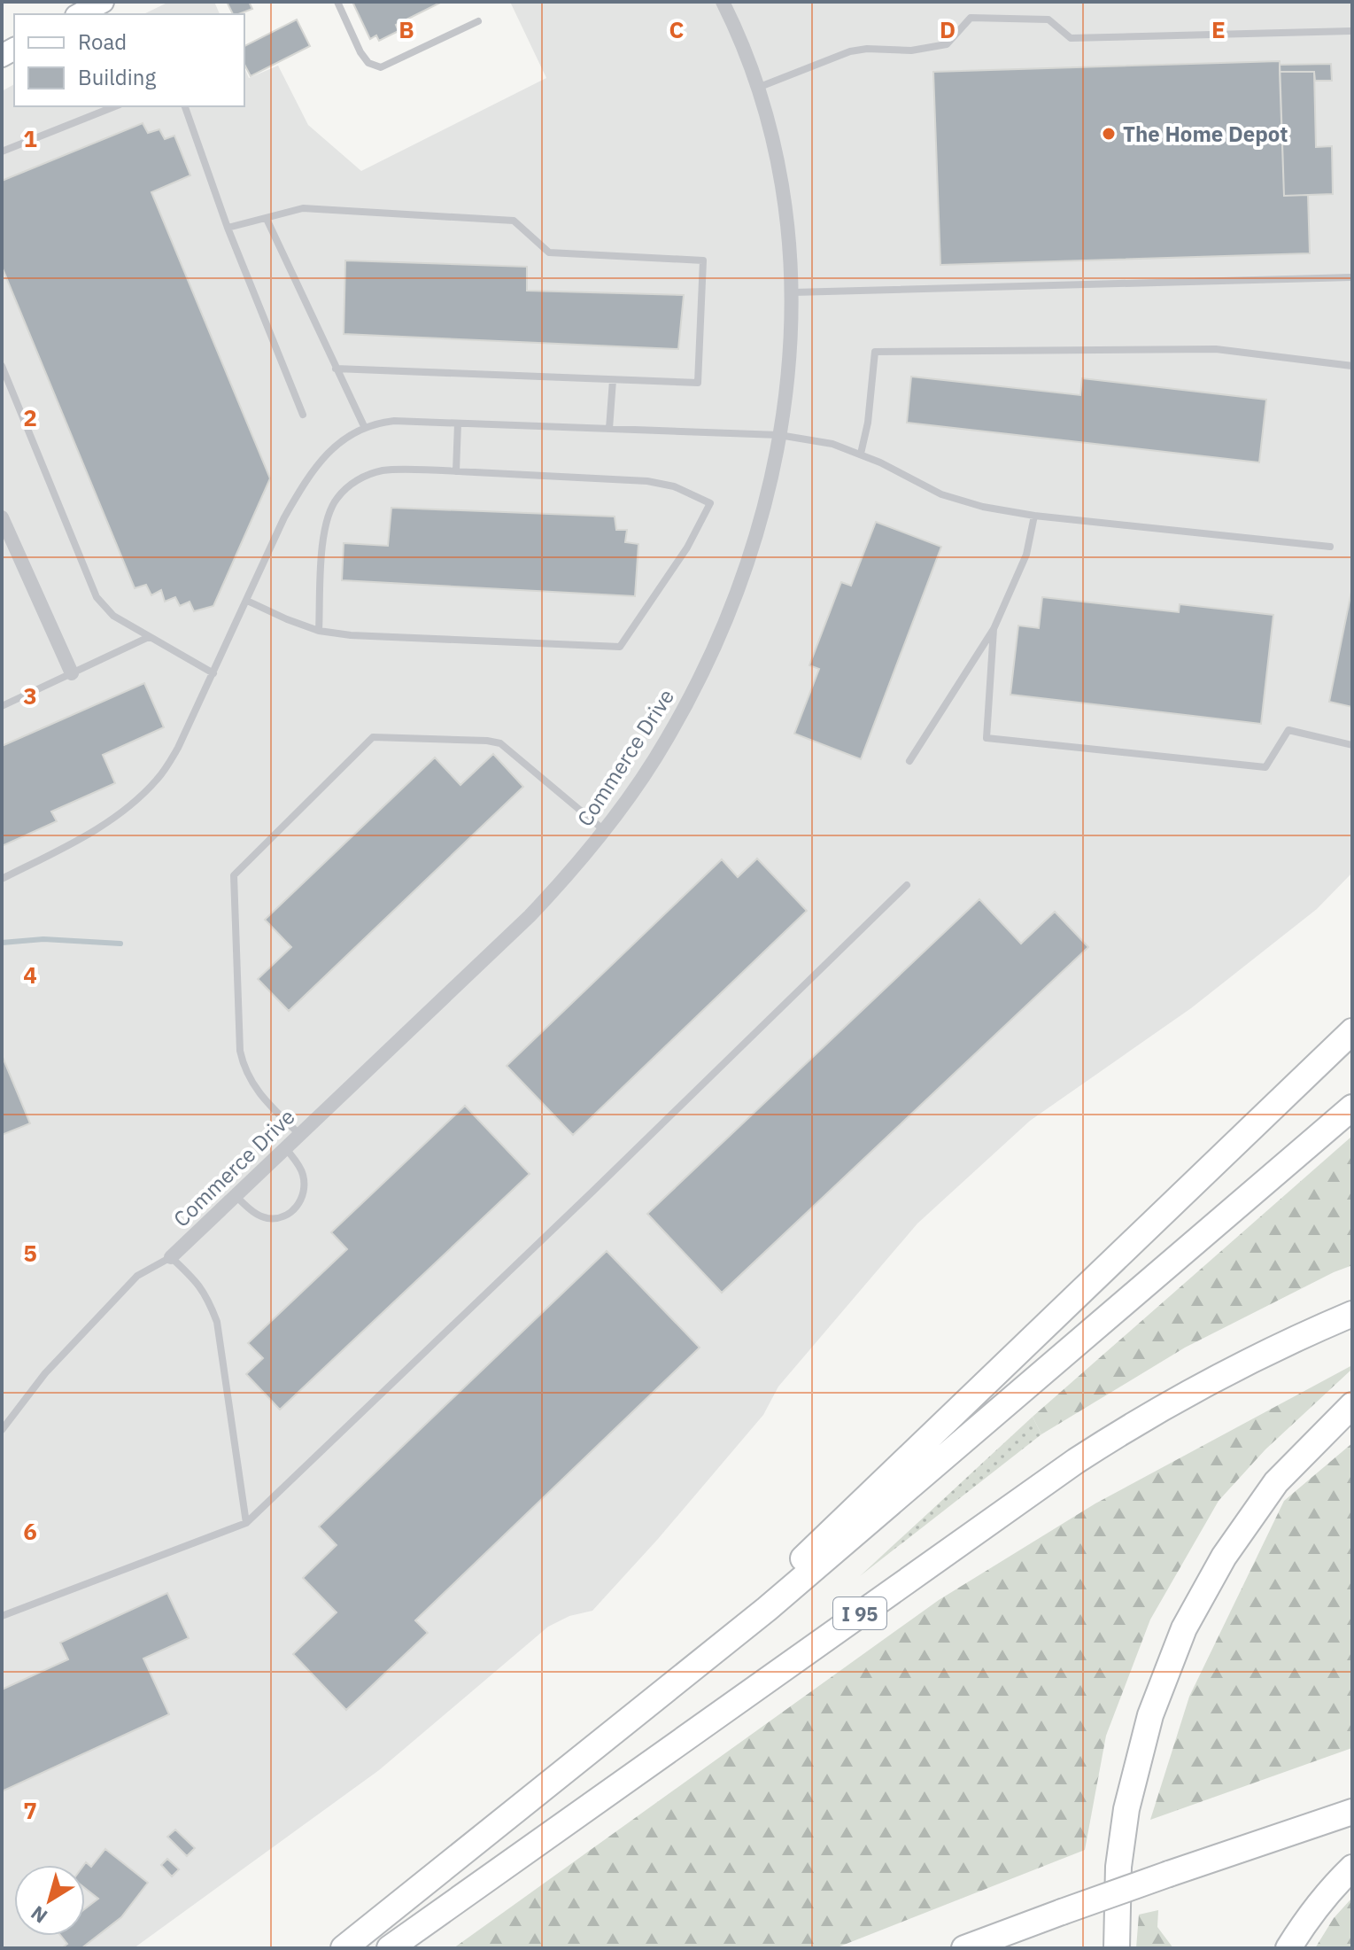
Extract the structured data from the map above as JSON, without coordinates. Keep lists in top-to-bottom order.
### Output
{
  "streets": {
    "highway": ["I 95"],
    "street": ["Commerce Drive"]
  },
  "places": ["The Home Depot"],
  "legend": ["Road", "Building"],
  "north": "bottom left",
  "grid": {
    "columns": [
      "B",
      "C",
      "D",
      "E"
    ],
    "rows": [
      "1",
      "2",
      "3",
      "4",
      "5",
      "6",
      "7"
    ]
  }
}
